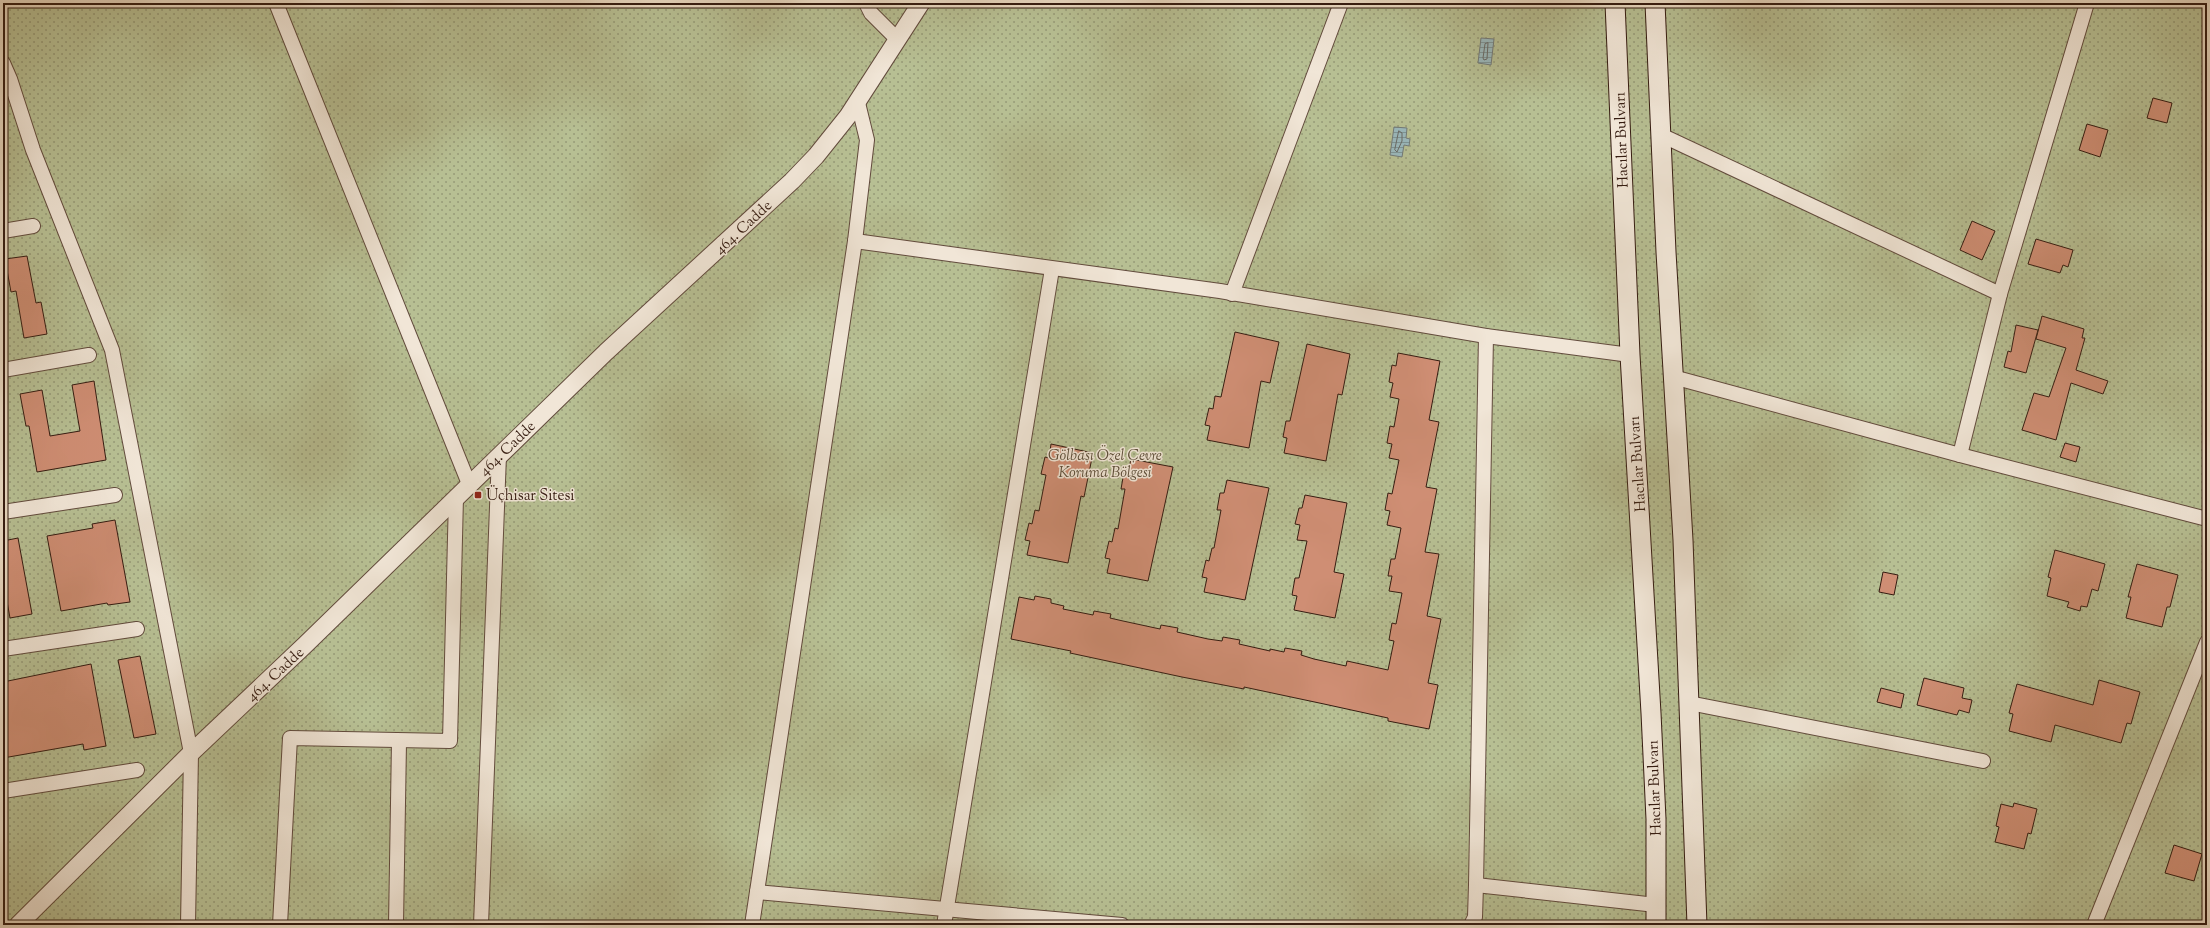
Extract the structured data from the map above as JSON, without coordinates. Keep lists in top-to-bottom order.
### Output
{
  "streets": {
    "main road": ["Hacılar Bulvarı"],
    "street": ["464. Cadde"]
  },
  "parks": ["Gölbaşı Özel Çevre Koruma Bölgesi"],
  "places": {
    "transit": ["Üçhisar Sitesi"]
  }
}
